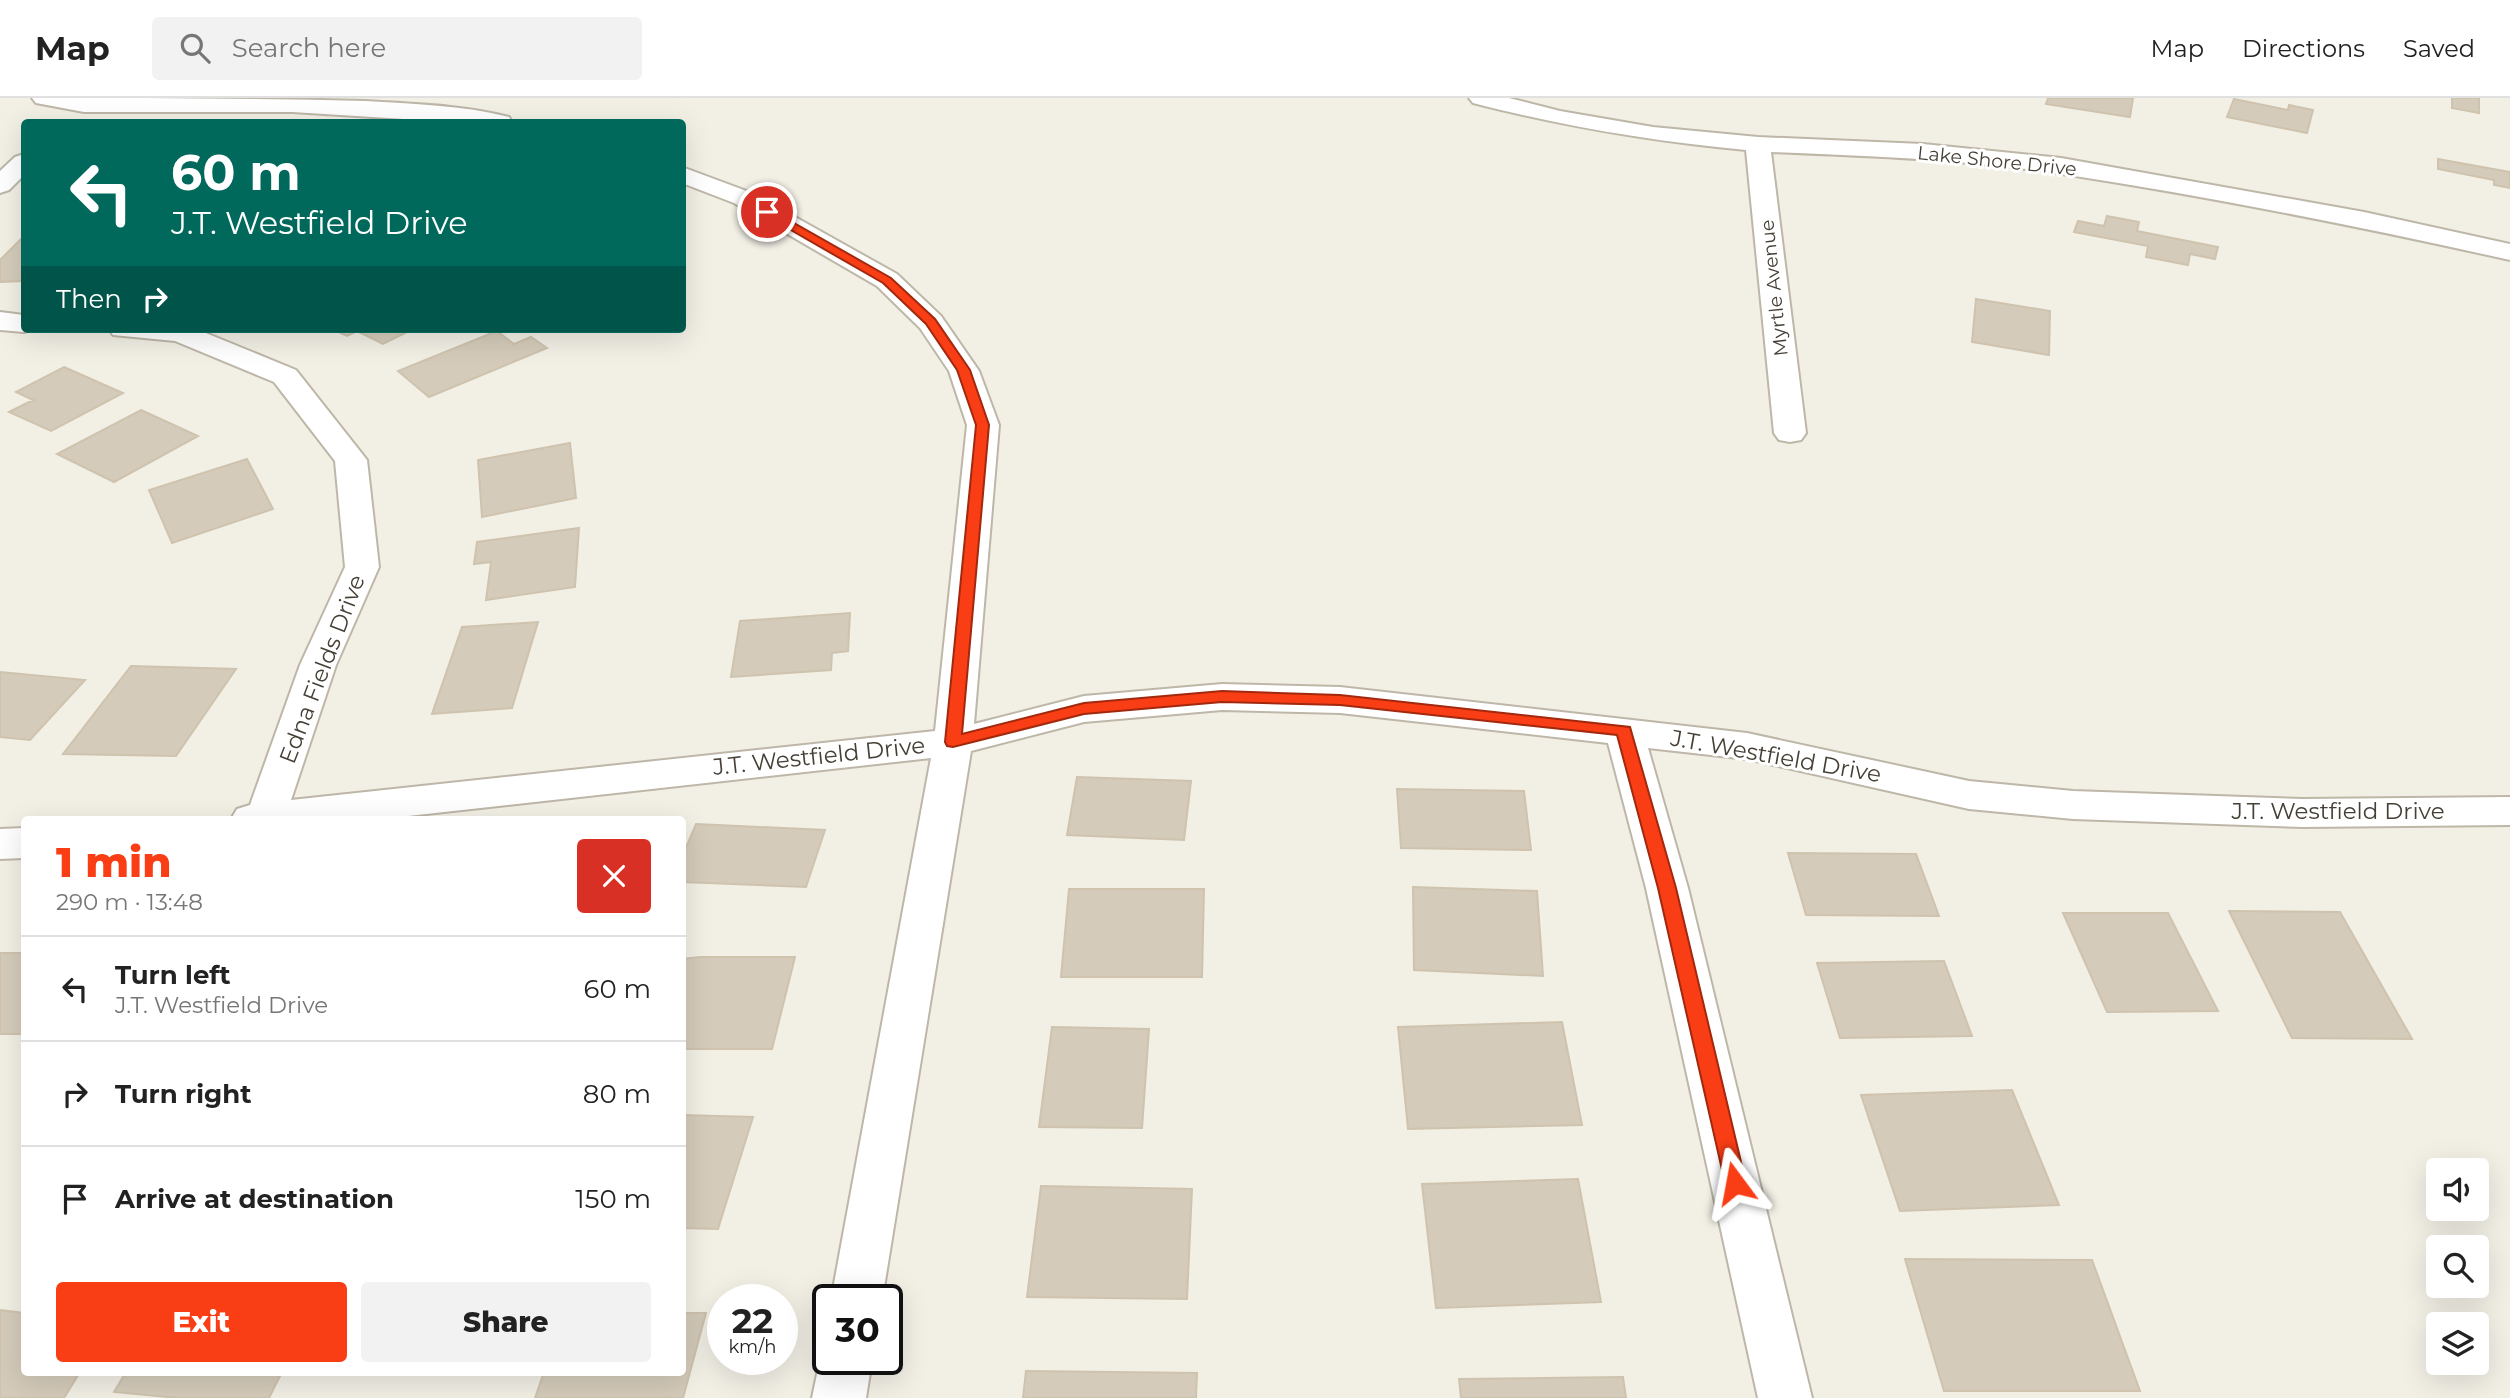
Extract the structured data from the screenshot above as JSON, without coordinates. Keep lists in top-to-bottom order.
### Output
{
  "streets": {
    "street": [
      "Lake Shore Drive",
      "Myrtle Avenue",
      "Edna Fields Drive",
      "J.T. Westfield Drive"
    ]
  },
  "crossings": [
    ["Lake Shore Drive", "Myrtle Avenue"]
  ],
  "page": {
    "header": "Map",
    "search": "Search here",
    "nav": ["Map", "Directions", "Saved"],
    "turn": ["60 m", "J.T. Westfield Drive"],
    "then": "Then",
    "heading": ["1 min", "290 m · 13:48"],
    "list": [
      {
        "name": "Turn left",
        "note": "J.T. Westfield Drive",
        "value": "60 m"
      },
      {
        "name": "Turn right",
        "value": "80 m"
      },
      {
        "name": "Arrive at destination",
        "value": "150 m"
      }
    ],
    "buttons": ["Exit", "Share"],
    "speed": "22 km/h",
    "limit": "30"
  }
}
